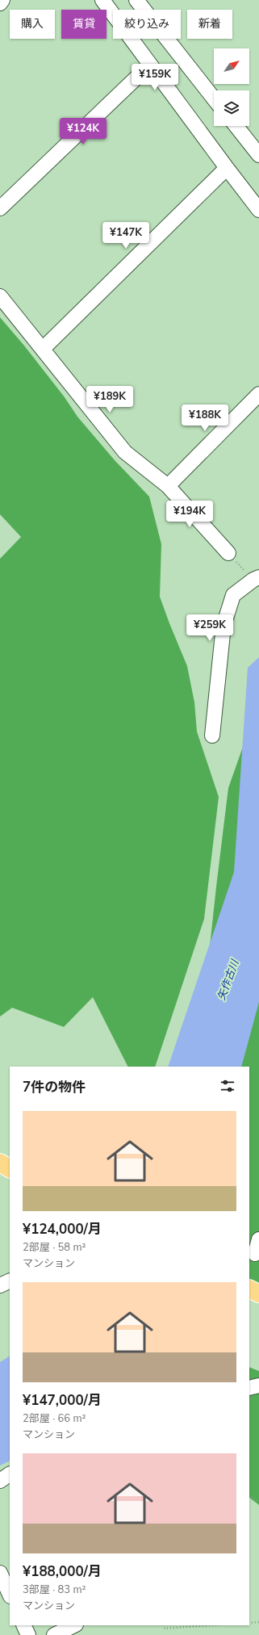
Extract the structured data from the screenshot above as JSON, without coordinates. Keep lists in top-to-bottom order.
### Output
{
  "water": ["矢作古川"],
  "north": "top right",
  "page": {
    "chip": [
      "購入",
      "賃貸",
      "絞り込み",
      "新着"
    ],
    "price": [
      "¥159K",
      "¥124K",
      "¥147K",
      "¥189K",
      "¥188K",
      "¥194K",
      "¥259K"
    ],
    "heading": "7件の物件",
    "list": [
      {
        "name": "¥124,000/月",
        "note": "2部屋 · 58 m² · マンション"
      },
      {
        "name": "¥147,000/月",
        "note": "2部屋 · 66 m² · マンション"
      },
      {
        "name": "¥188,000/月",
        "note": "3部屋 · 83 m² · マンション"
      }
    ]
  }
}
